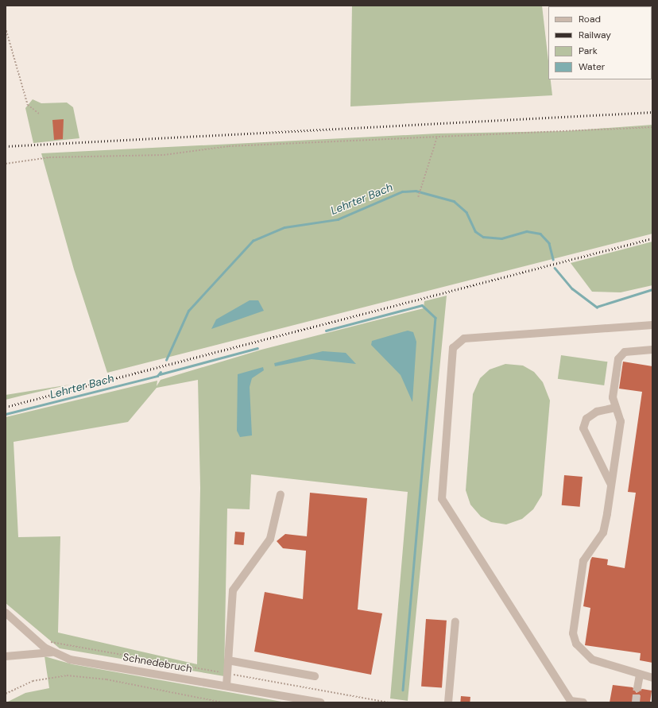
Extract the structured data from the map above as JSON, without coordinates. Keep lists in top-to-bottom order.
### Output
{
  "streets": {
    "street": ["Schnedebruch"]
  },
  "water": ["Lehrter Bach"],
  "legend": [
    "Road",
    "Railway",
    "Park",
    "Water"
  ]
}
